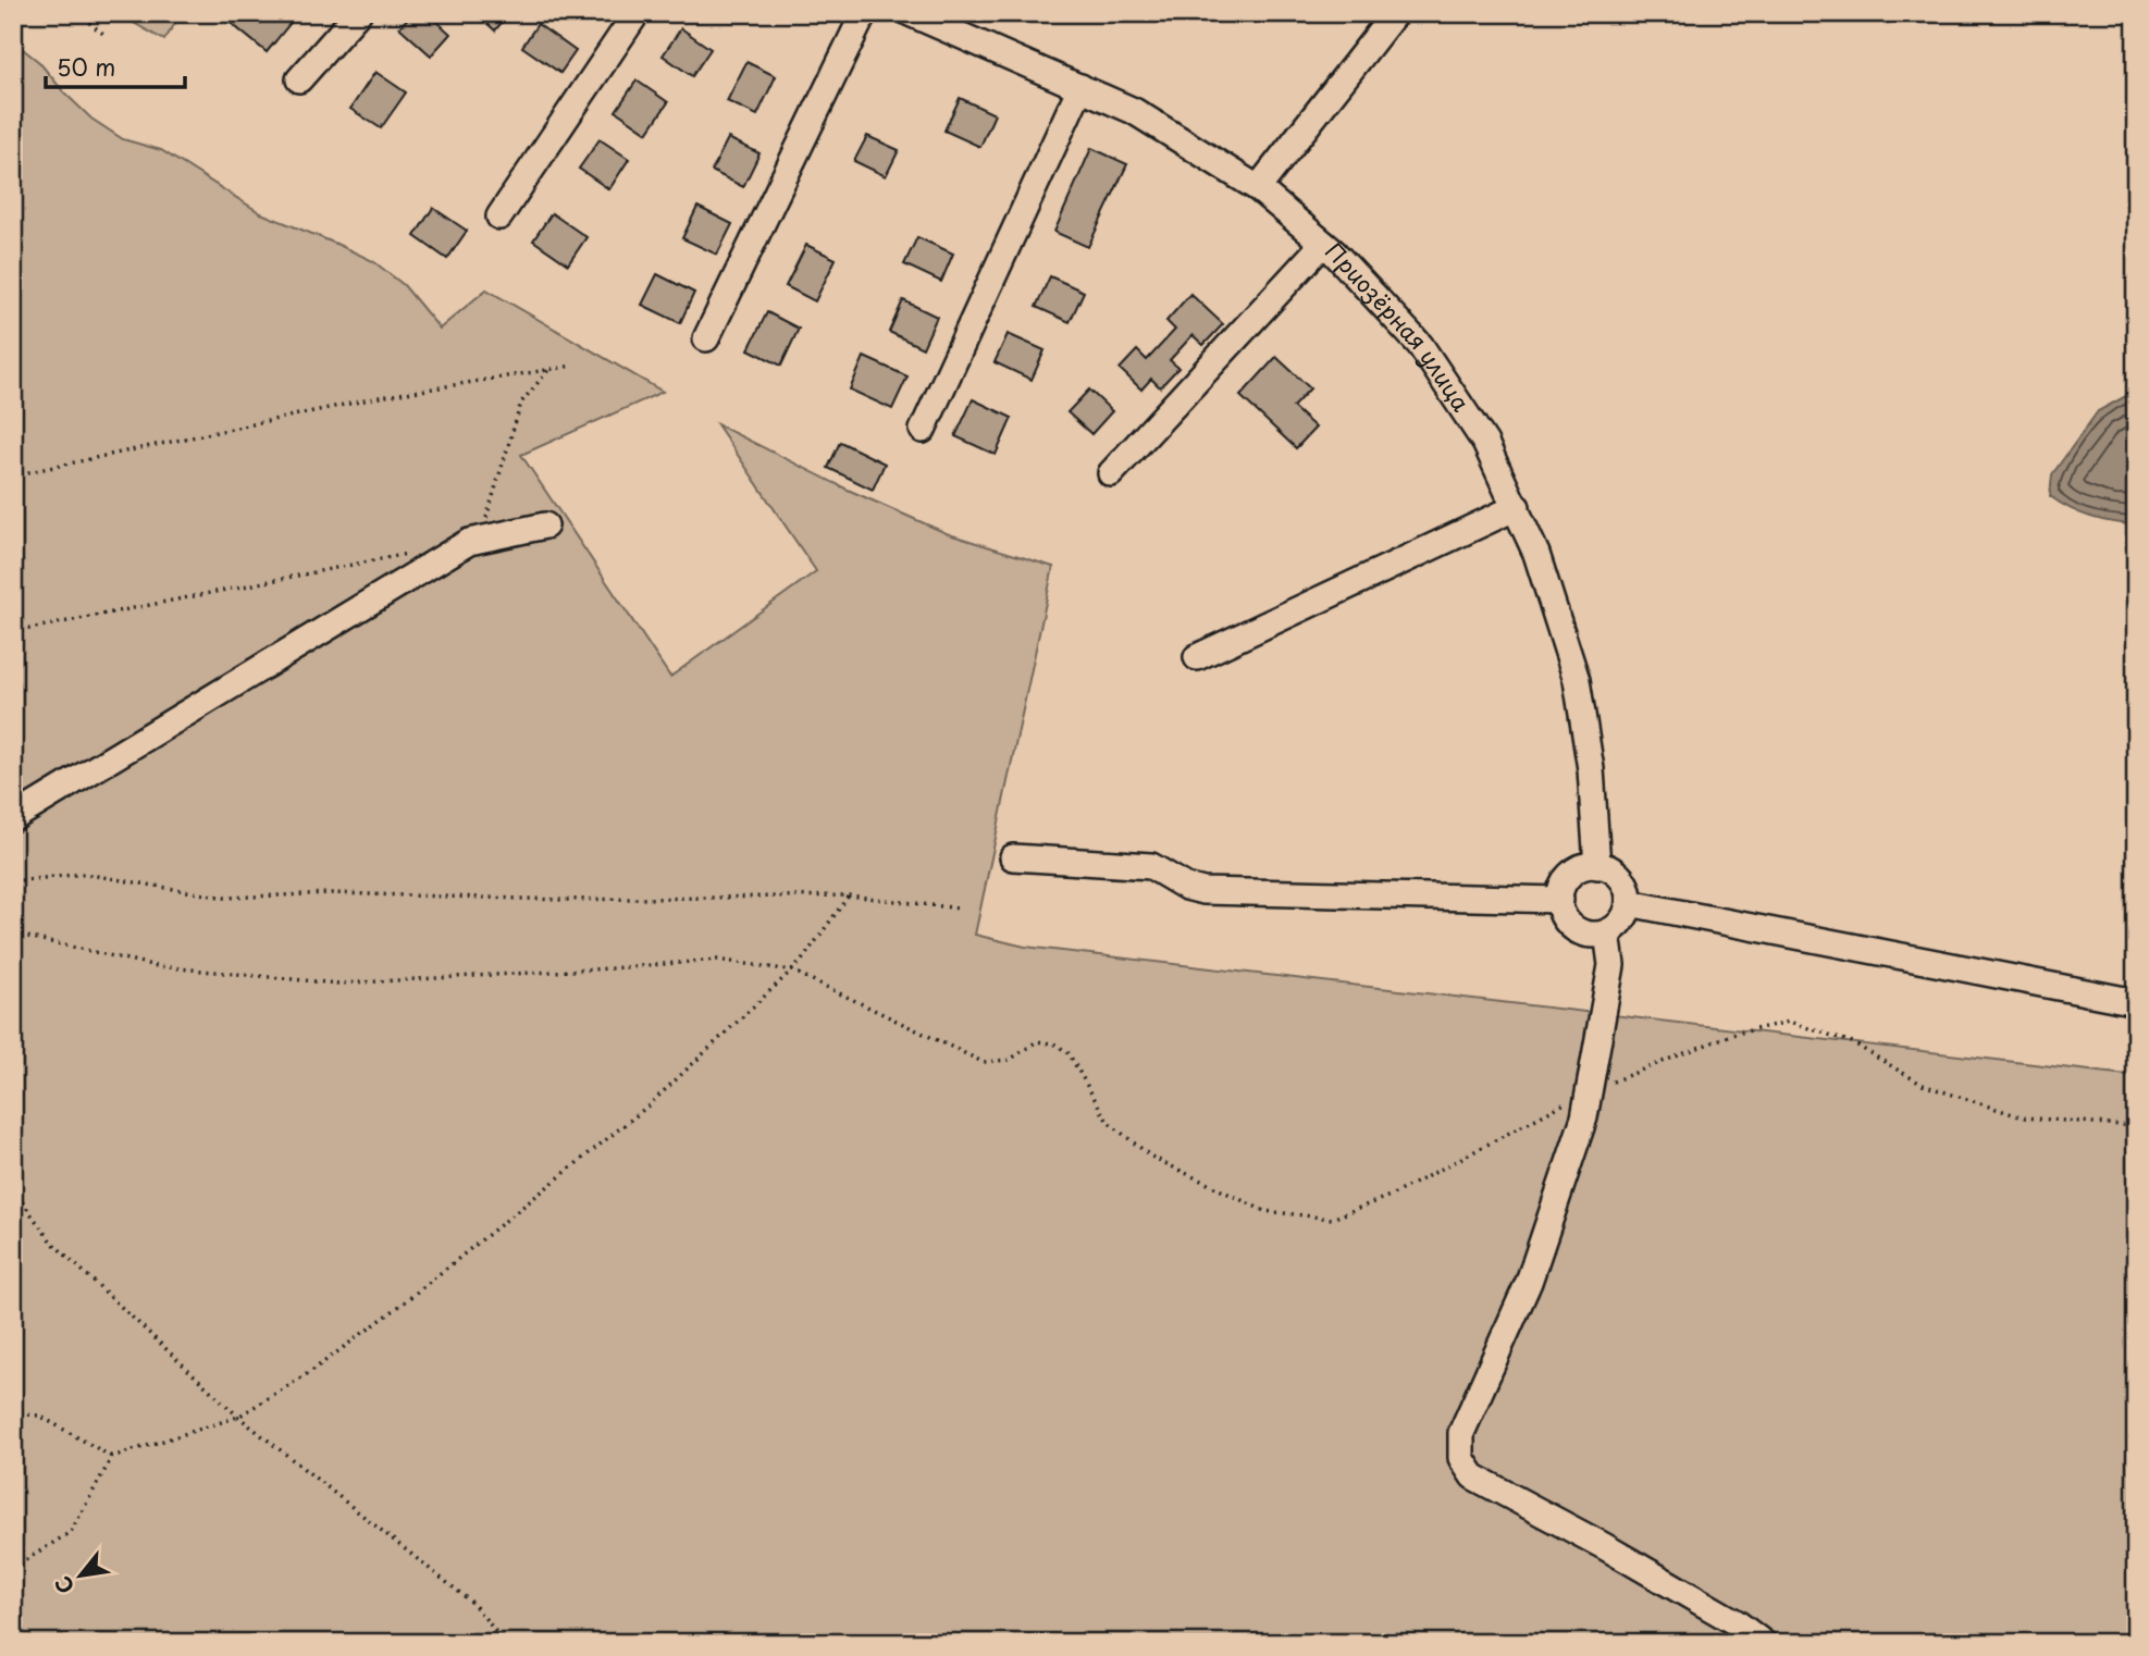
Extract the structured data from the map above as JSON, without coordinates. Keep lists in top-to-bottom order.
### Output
{
  "streets": {
    "street": ["Приозёрная улица"]
  },
  "scale_bar": "50 m",
  "north": "bottom left"
}
